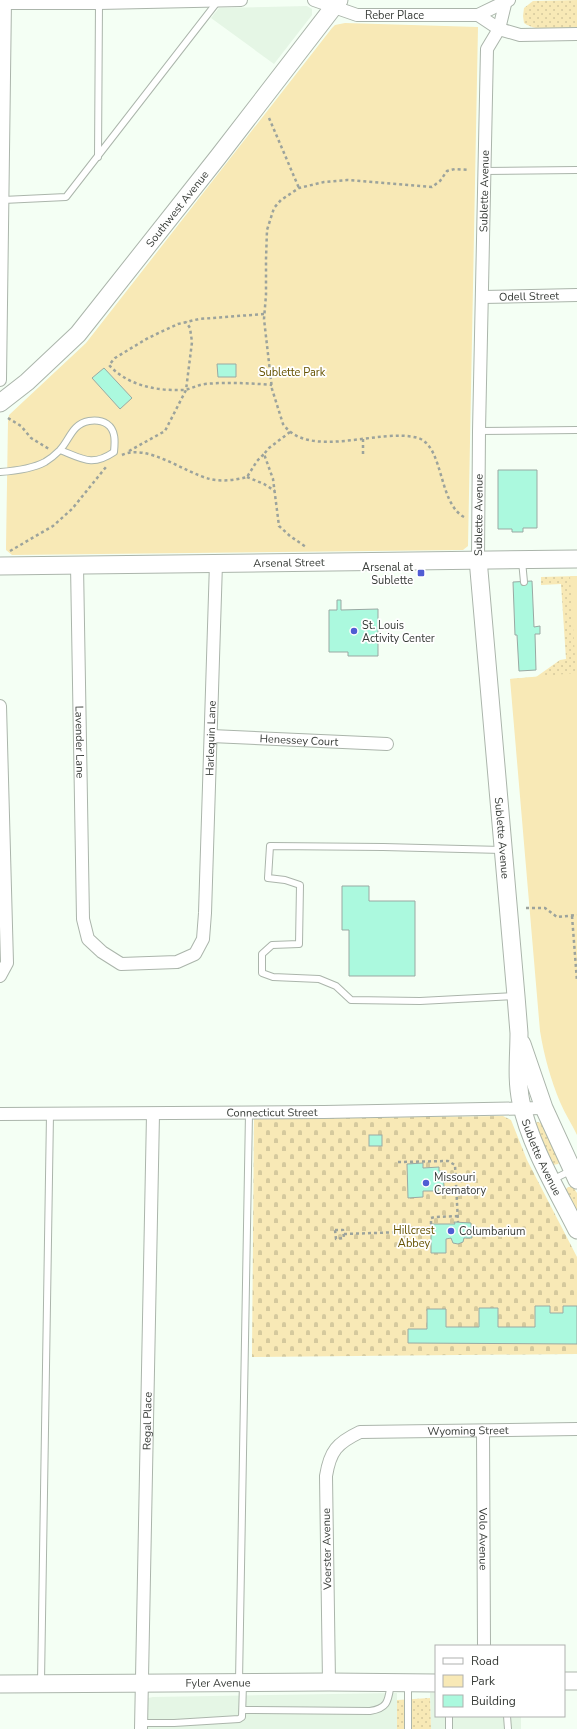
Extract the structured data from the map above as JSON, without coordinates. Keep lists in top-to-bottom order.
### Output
{
  "streets": {
    "street": [
      "Reber Place",
      "Sublette Avenue",
      "Southwest Avenue",
      "Odell Street",
      "Arsenal Street",
      "Harlequin Lane",
      "Henessey Court",
      "Lavender Lane",
      "Connecticut Street",
      "Regal Place",
      "Wyoming Street",
      "Volo Avenue",
      "Voerster Avenue",
      "Fyler Avenue"
    ]
  },
  "crossings": [
    ["Reber Place", "Sublette Avenue"],
    ["Reber Place", "Southwest Avenue"],
    ["Sublette Avenue", "Odell Street"],
    ["Sublette Avenue", "Arsenal Street"],
    ["Sublette Avenue", "Connecticut Street"],
    ["Arsenal Street", "Harlequin Lane"],
    ["Arsenal Street", "Lavender Lane"],
    ["Harlequin Lane", "Henessey Court"],
    ["Harlequin Lane", "Lavender Lane"],
    ["Connecticut Street", "Regal Place"],
    ["Regal Place", "Fyler Avenue"],
    ["Wyoming Street", "Volo Avenue"],
    ["Wyoming Street", "Voerster Avenue"],
    ["Voerster Avenue", "Fyler Avenue"]
  ],
  "parks": ["Sublette Park", "Hillcrest Abbey"],
  "places": {
    "transit": ["Arsenal at Sublette"],
    "other": ["St. Louis Activity Center", "Missouri Crematory", "Columbarium"]
  },
  "legend": ["Road", "Park", "Building"]
}
